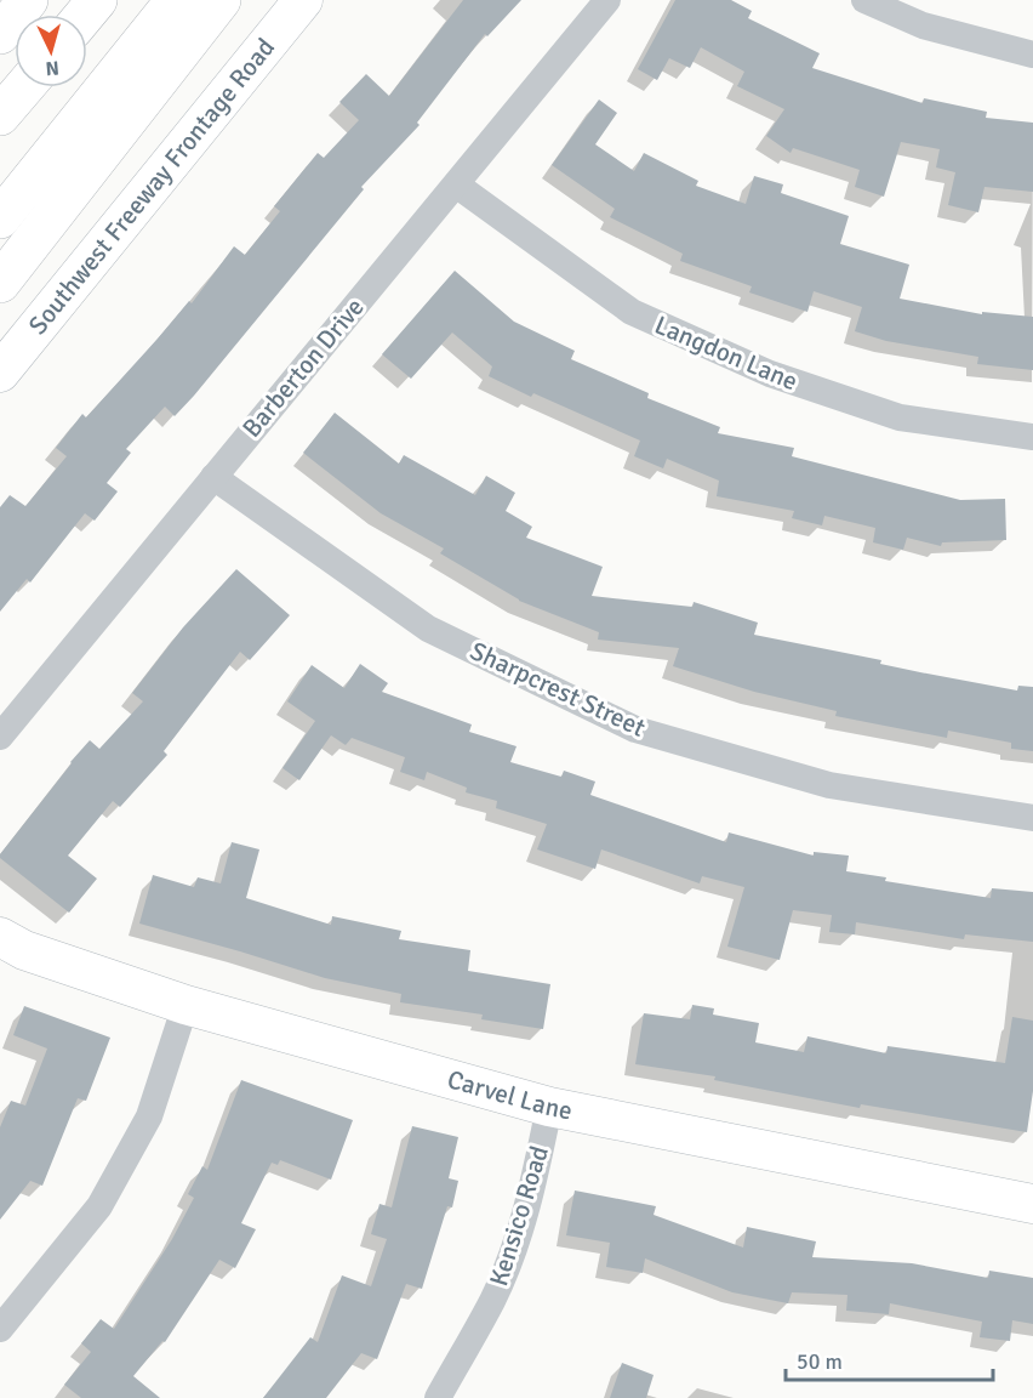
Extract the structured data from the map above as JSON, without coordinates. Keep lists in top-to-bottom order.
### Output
{
  "streets": {
    "street": [
      "Southwest Freeway Frontage Road",
      "Langdon Lane",
      "Barberton Drive",
      "Sharpcrest Street",
      "Carvel Lane",
      "Kensico Road"
    ]
  },
  "crossings": [
    ["Langdon Lane", "Barberton Drive"],
    ["Barberton Drive", "Sharpcrest Street"],
    ["Carvel Lane", "Kensico Road"]
  ],
  "scale_bar": "50 m",
  "north": "bottom"
}
